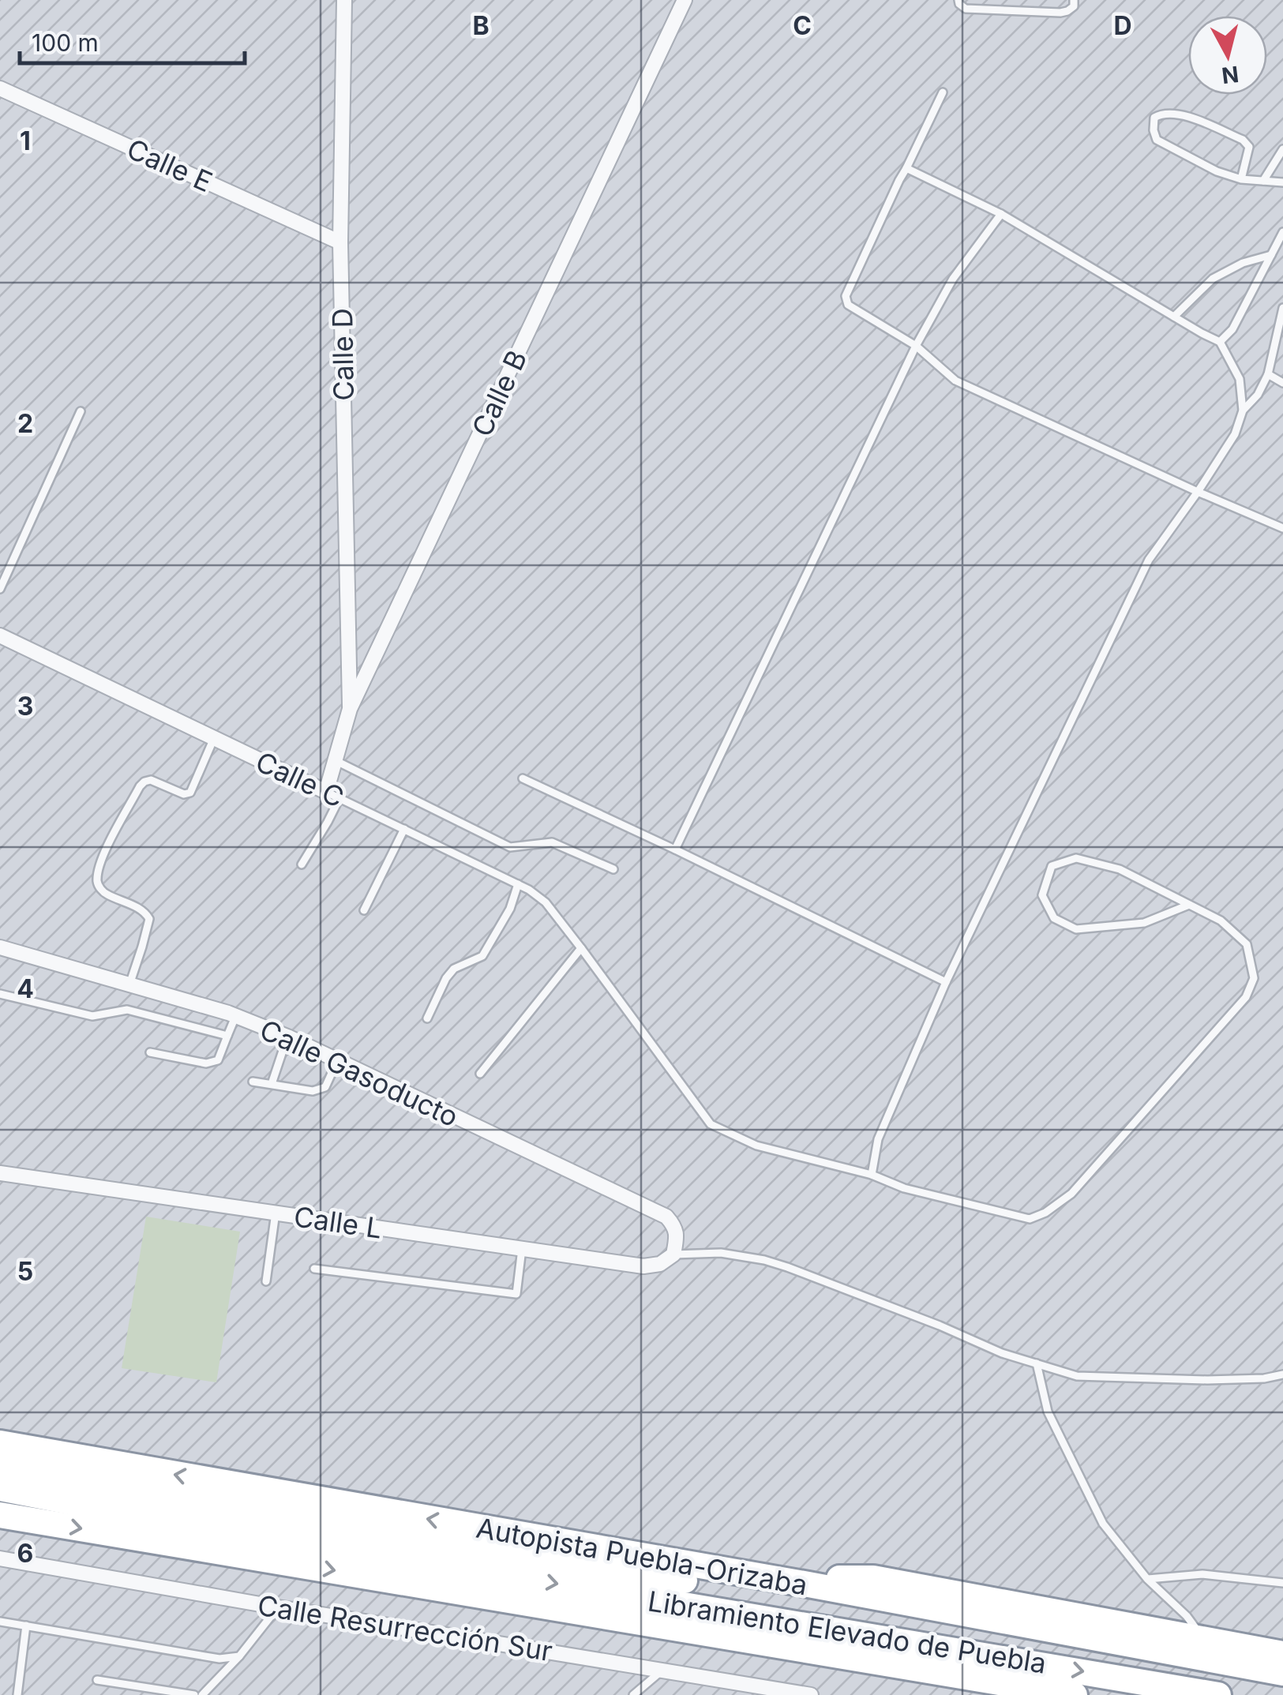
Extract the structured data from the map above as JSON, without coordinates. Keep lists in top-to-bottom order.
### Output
{
  "streets": {
    "highway": ["Autopista Puebla-Orizaba", "Libramiento Elevado de Puebla"],
    "street": [
      "Calle E",
      "Calle D",
      "Calle B",
      "Calle C",
      "Calle Gasoducto",
      "Calle L",
      "Calle Resurrección Sur"
    ]
  },
  "crossings": [
    ["Calle E", "Calle D"],
    ["Calle D", "Calle B"],
    ["Calle B", "Calle C"],
    ["Calle Gasoducto", "Calle L"]
  ],
  "scale_bar": "100 m",
  "north": "bottom",
  "grid": {
    "columns": ["B", "C", "D"],
    "rows": [
      "1",
      "2",
      "3",
      "4",
      "5",
      "6"
    ]
  }
}
